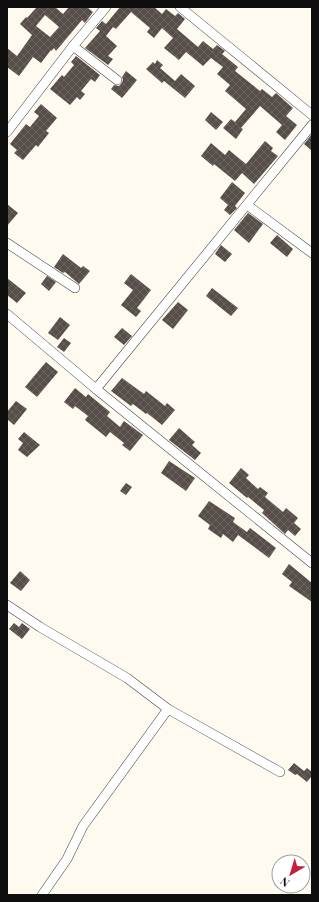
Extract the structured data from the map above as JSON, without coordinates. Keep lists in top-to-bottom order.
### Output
{
  "north": "bottom left"
}
